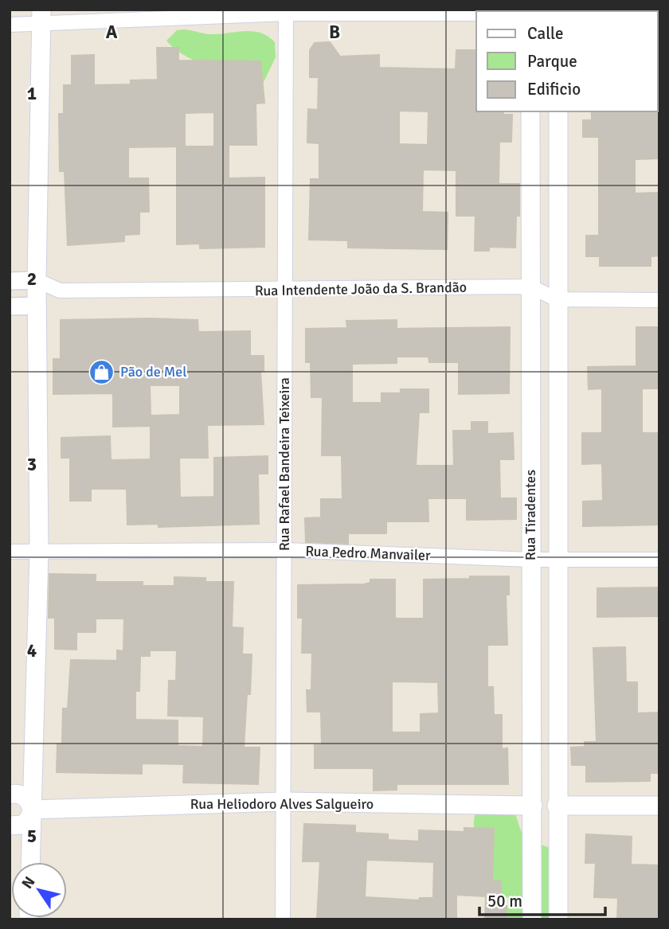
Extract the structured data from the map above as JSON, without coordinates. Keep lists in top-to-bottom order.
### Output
{
  "streets": {
    "main road": ["Rua Tiradentes", "Rua Heliodoro Alves Salgueiro"],
    "street": ["Rua Intendente João da S. Brandão", "Rua Rafael Bandeira Teixeira", "Rua Pedro Manvailer"]
  },
  "crossings": [
    ["Rua Intendente João da S. Brandão", "Rua Rafael Bandeira Teixeira"],
    ["Rua Intendente João da S. Brandão", "Rua Tiradentes"],
    ["Rua Rafael Bandeira Teixeira", "Rua Pedro Manvailer"],
    ["Rua Rafael Bandeira Teixeira", "Rua Heliodoro Alves Salgueiro"],
    ["Rua Tiradentes", "Rua Pedro Manvailer"],
    ["Rua Tiradentes", "Rua Heliodoro Alves Salgueiro"]
  ],
  "places": {
    "shop": ["Pão de Mel"]
  },
  "legend": ["Calle", "Parque", "Edificio"],
  "scale_bar": "50 m",
  "north": "top left",
  "grid": {
    "columns": ["A", "B"],
    "rows": [
      "1",
      "2",
      "3",
      "4",
      "5"
    ]
  }
}
